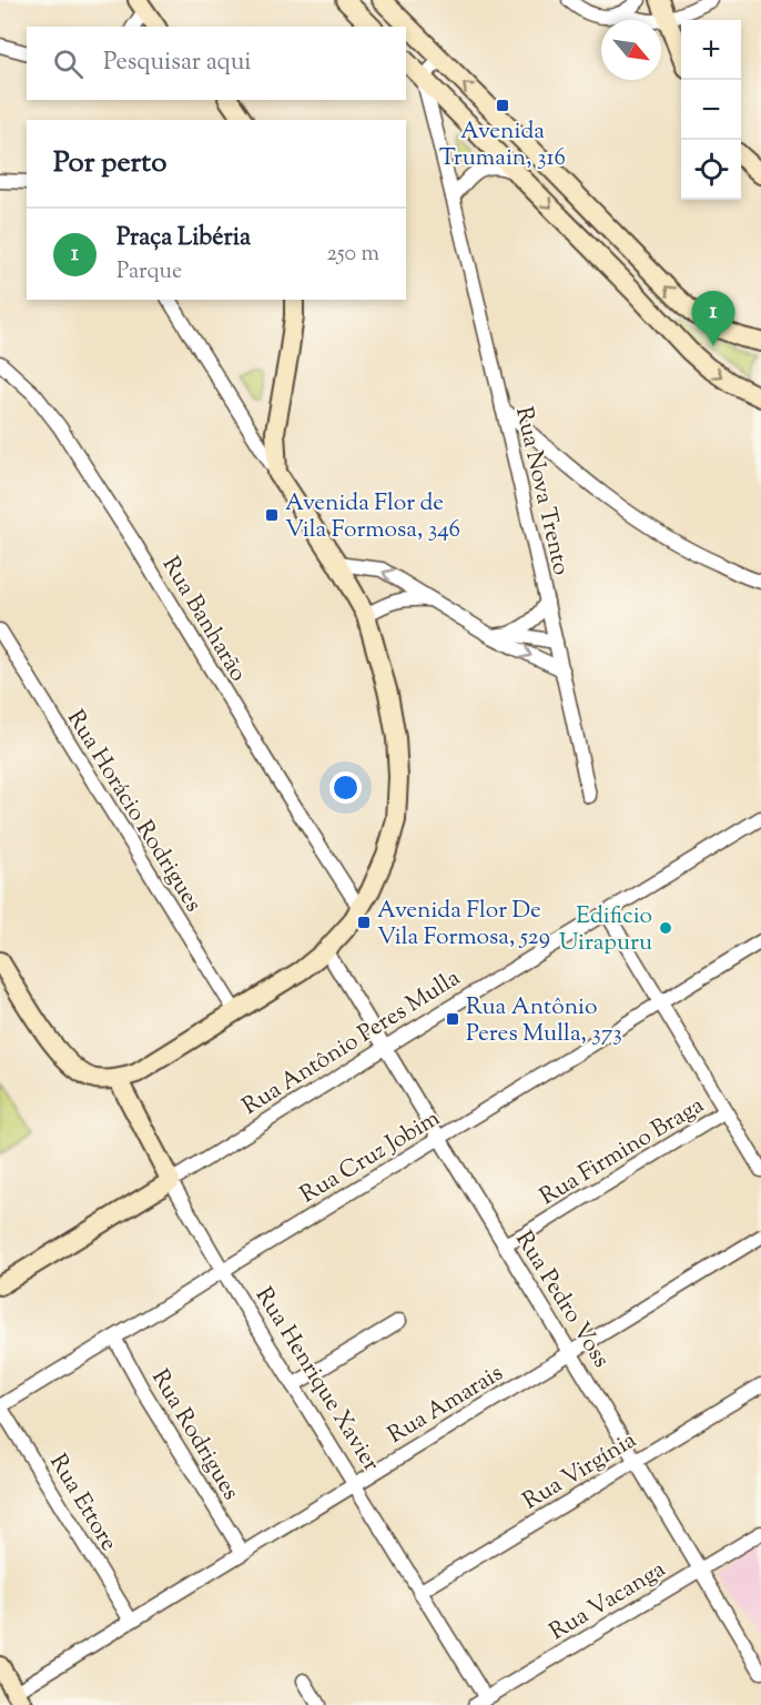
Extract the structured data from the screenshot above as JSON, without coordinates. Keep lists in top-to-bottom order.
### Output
{
  "streets": {
    "street": [
      "Rua Nova Trento",
      "Rua Banharão",
      "Rua Horácio Rodrigues",
      "Rua Antônio Peres Mulla",
      "Rua Firmino Braga",
      "Rua Cruz Jobim",
      "Rua Pedro Voss",
      "Rua Henrique Xavier",
      "Rua Amarais",
      "Rua Rodrigues",
      "Rua Virgínia",
      "Rua Ettore",
      "Rua Vacanga"
    ]
  },
  "crossings": [
    ["Rua Antônio Peres Mulla", "Rua Pedro Voss"],
    ["Rua Antônio Peres Mulla", "Rua Henrique Xavier"],
    ["Rua Firmino Braga", "Rua Pedro Voss"],
    ["Rua Cruz Jobim", "Rua Pedro Voss"],
    ["Rua Cruz Jobim", "Rua Henrique Xavier"],
    ["Rua Cruz Jobim", "Rua Rodrigues"],
    ["Rua Cruz Jobim", "Rua Ettore"],
    ["Rua Pedro Voss", "Rua Amarais"],
    ["Rua Pedro Voss", "Rua Virgínia"],
    ["Rua Pedro Voss", "Rua Vacanga"],
    ["Rua Henrique Xavier", "Rua Amarais"],
    ["Rua Henrique Xavier", "Rua Virgínia"],
    ["Rua Henrique Xavier", "Rua Vacanga"],
    ["Rua Amarais", "Rua Rodrigues"],
    ["Rua Amarais", "Rua Ettore"]
  ],
  "places": {
    "transit": [
      "Avenida Trumain, 316",
      "Avenida Flor de Vila Formosa, 346",
      "Avenida Flor De Vila Formosa, 529",
      "Rua Antônio Peres Mulla, 373"
    ],
    "other": ["Edificio Uirapuru"]
  },
  "north": "bottom right",
  "page": {
    "map_buttons": ["+", "−"],
    "search": "Pesquisar aqui",
    "heading": "Por perto",
    "list": [
      {
        "mark": "1",
        "name": "Praça Libéria",
        "note": "Parque",
        "value": "250 m"
      }
    ],
    "pins": "1"
  }
}
